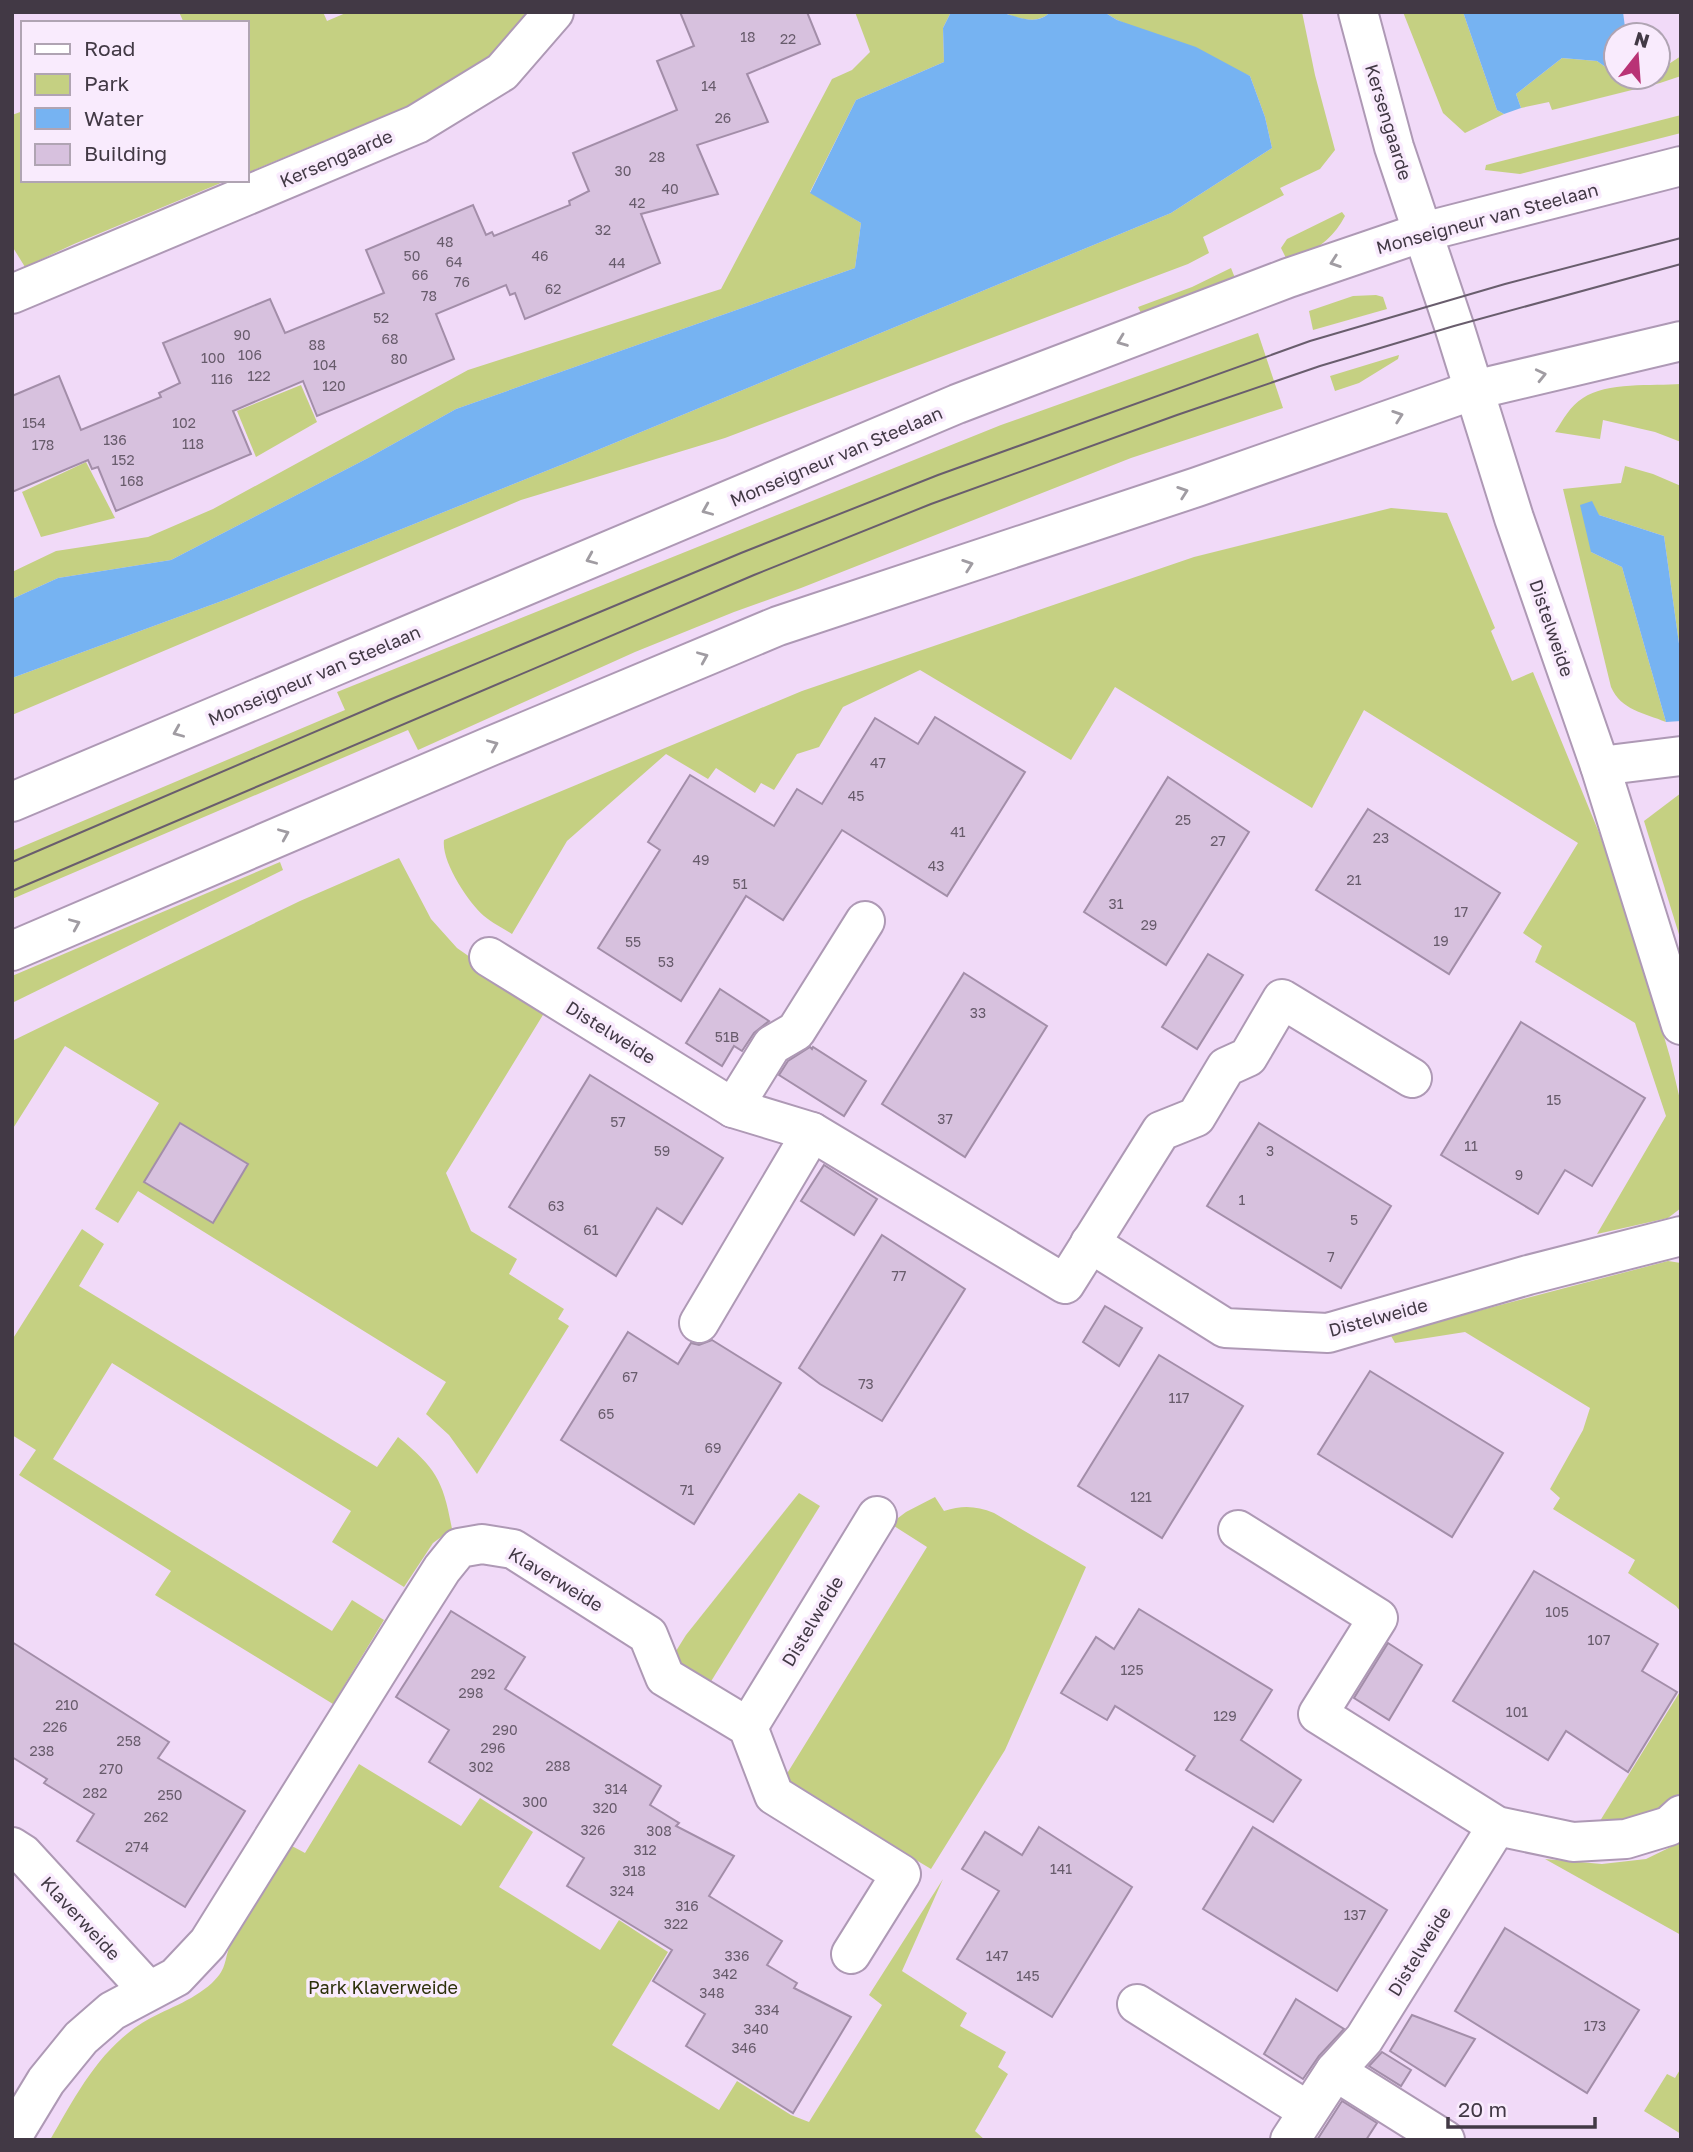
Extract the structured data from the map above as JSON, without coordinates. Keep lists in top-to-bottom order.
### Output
{
  "streets": {
    "street": [
      "Kersengaarde",
      "Monseigneur van Steelaan",
      "Distelweide",
      "Klaverweide"
    ]
  },
  "crossings": [
    ["Kersengaarde", "Monseigneur van Steelaan"],
    ["Kersengaarde", "Distelweide"],
    ["Monseigneur van Steelaan", "Distelweide"],
    ["Distelweide", "Klaverweide"]
  ],
  "parks": ["Park Klaverweide"],
  "house_numbers": [
    "18",
    "22",
    "14",
    "26",
    "28",
    "30",
    "40",
    "42",
    "32",
    "48",
    "50",
    "46",
    "64",
    "44",
    "66",
    "76",
    "62",
    "78",
    "52",
    "90",
    "68",
    "88",
    "106",
    "100",
    "80",
    "104",
    "122",
    "116",
    "120",
    "154",
    "102",
    "136",
    "118",
    "178",
    "152",
    "168",
    "47",
    "45",
    "25",
    "41",
    "23",
    "27",
    "49",
    "43",
    "21",
    "51",
    "31",
    "17",
    "29",
    "19",
    "55",
    "53",
    "33",
    "51B",
    "15",
    "37",
    "57",
    "11",
    "59",
    "3",
    "9",
    "1",
    "63",
    "5",
    "61",
    "7",
    "77",
    "67",
    "73",
    "117",
    "65",
    "69",
    "71",
    "121",
    "105",
    "107",
    "125",
    "292",
    "298",
    "210",
    "101",
    "129",
    "226",
    "290",
    "258",
    "296",
    "238",
    "288",
    "302",
    "270",
    "314",
    "282",
    "250",
    "300",
    "320",
    "262",
    "326",
    "308",
    "274",
    "312",
    "141",
    "318",
    "324",
    "316",
    "137",
    "322",
    "336",
    "147",
    "342",
    "145",
    "348",
    "334",
    "173",
    "340",
    "346"
  ],
  "legend": [
    "Road",
    "Park",
    "Water",
    "Building"
  ],
  "scale_bar": "20 m",
  "north": "top"
}
